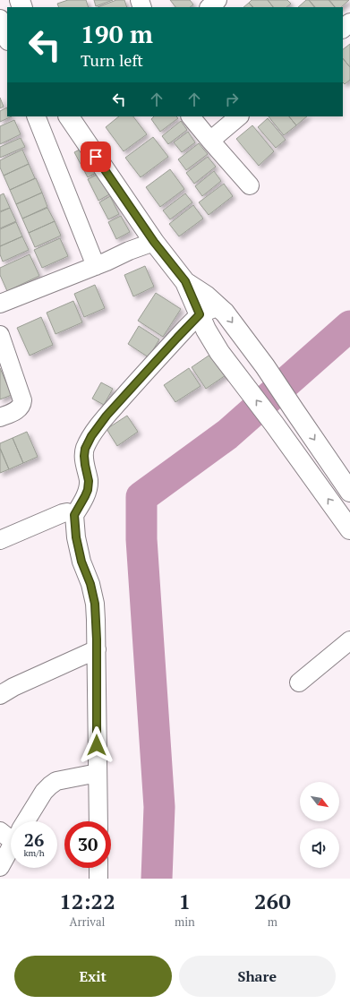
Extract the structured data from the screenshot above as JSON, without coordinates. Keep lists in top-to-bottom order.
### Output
{
  "north": "bottom right",
  "page": {
    "turn": ["190 m", "Turn left"],
    "speed": "26 km/h",
    "limit": "30",
    "eta": [
      "12:22",
      "Arrival",
      "1",
      "min",
      "260",
      "m"
    ],
    "buttons": ["Exit", "Share"]
  }
}
